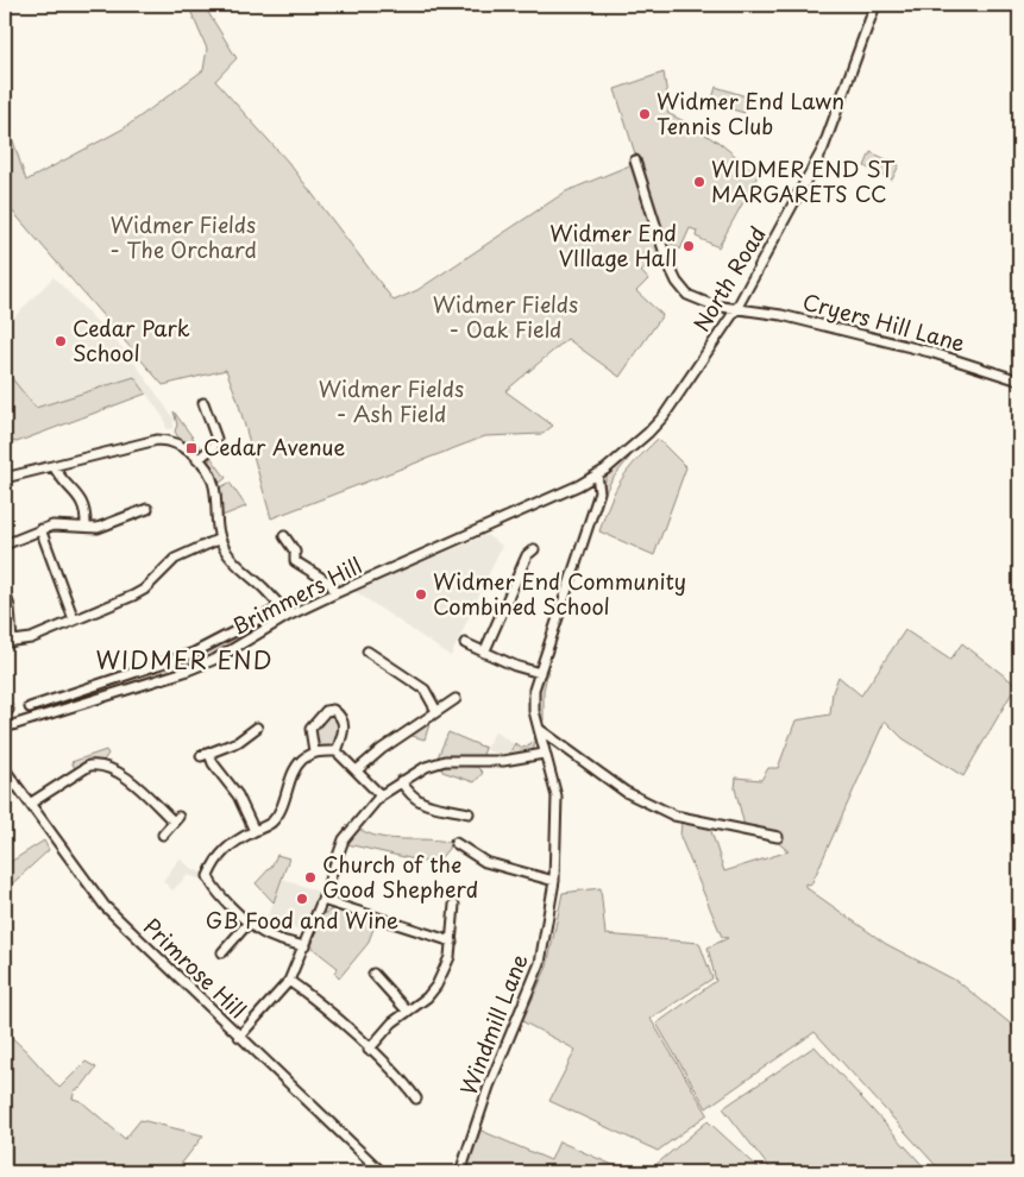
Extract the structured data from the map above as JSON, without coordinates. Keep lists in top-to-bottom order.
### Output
{
  "streets": {
    "street": [
      "North Road",
      "Cryers Hill Lane",
      "Brimmers Hill",
      "Primrose Hill",
      "Windmill Lane"
    ]
  },
  "crossings": [
    ["North Road", "Cryers Hill Lane"],
    ["North Road", "Brimmers Hill"],
    ["North Road", "Windmill Lane"],
    ["Brimmers Hill", "Windmill Lane"]
  ],
  "districts": ["WIDMER END"],
  "parks": ["Widmer Fields - The Orchard", "Widmer Fields - Oak Field", "Widmer Fields - Ash Field"],
  "places": {
    "other": [
      "Widmer End Lawn Tennis Club",
      "WIDMER END ST MARGARETS CC",
      "Widmer End VIllage Hall",
      "Cedar Park School",
      "Widmer End Community Combined School",
      "Church of the Good Shepherd",
      "GB Food and Wine"
    ],
    "transit": ["Cedar Avenue"]
  }
}
